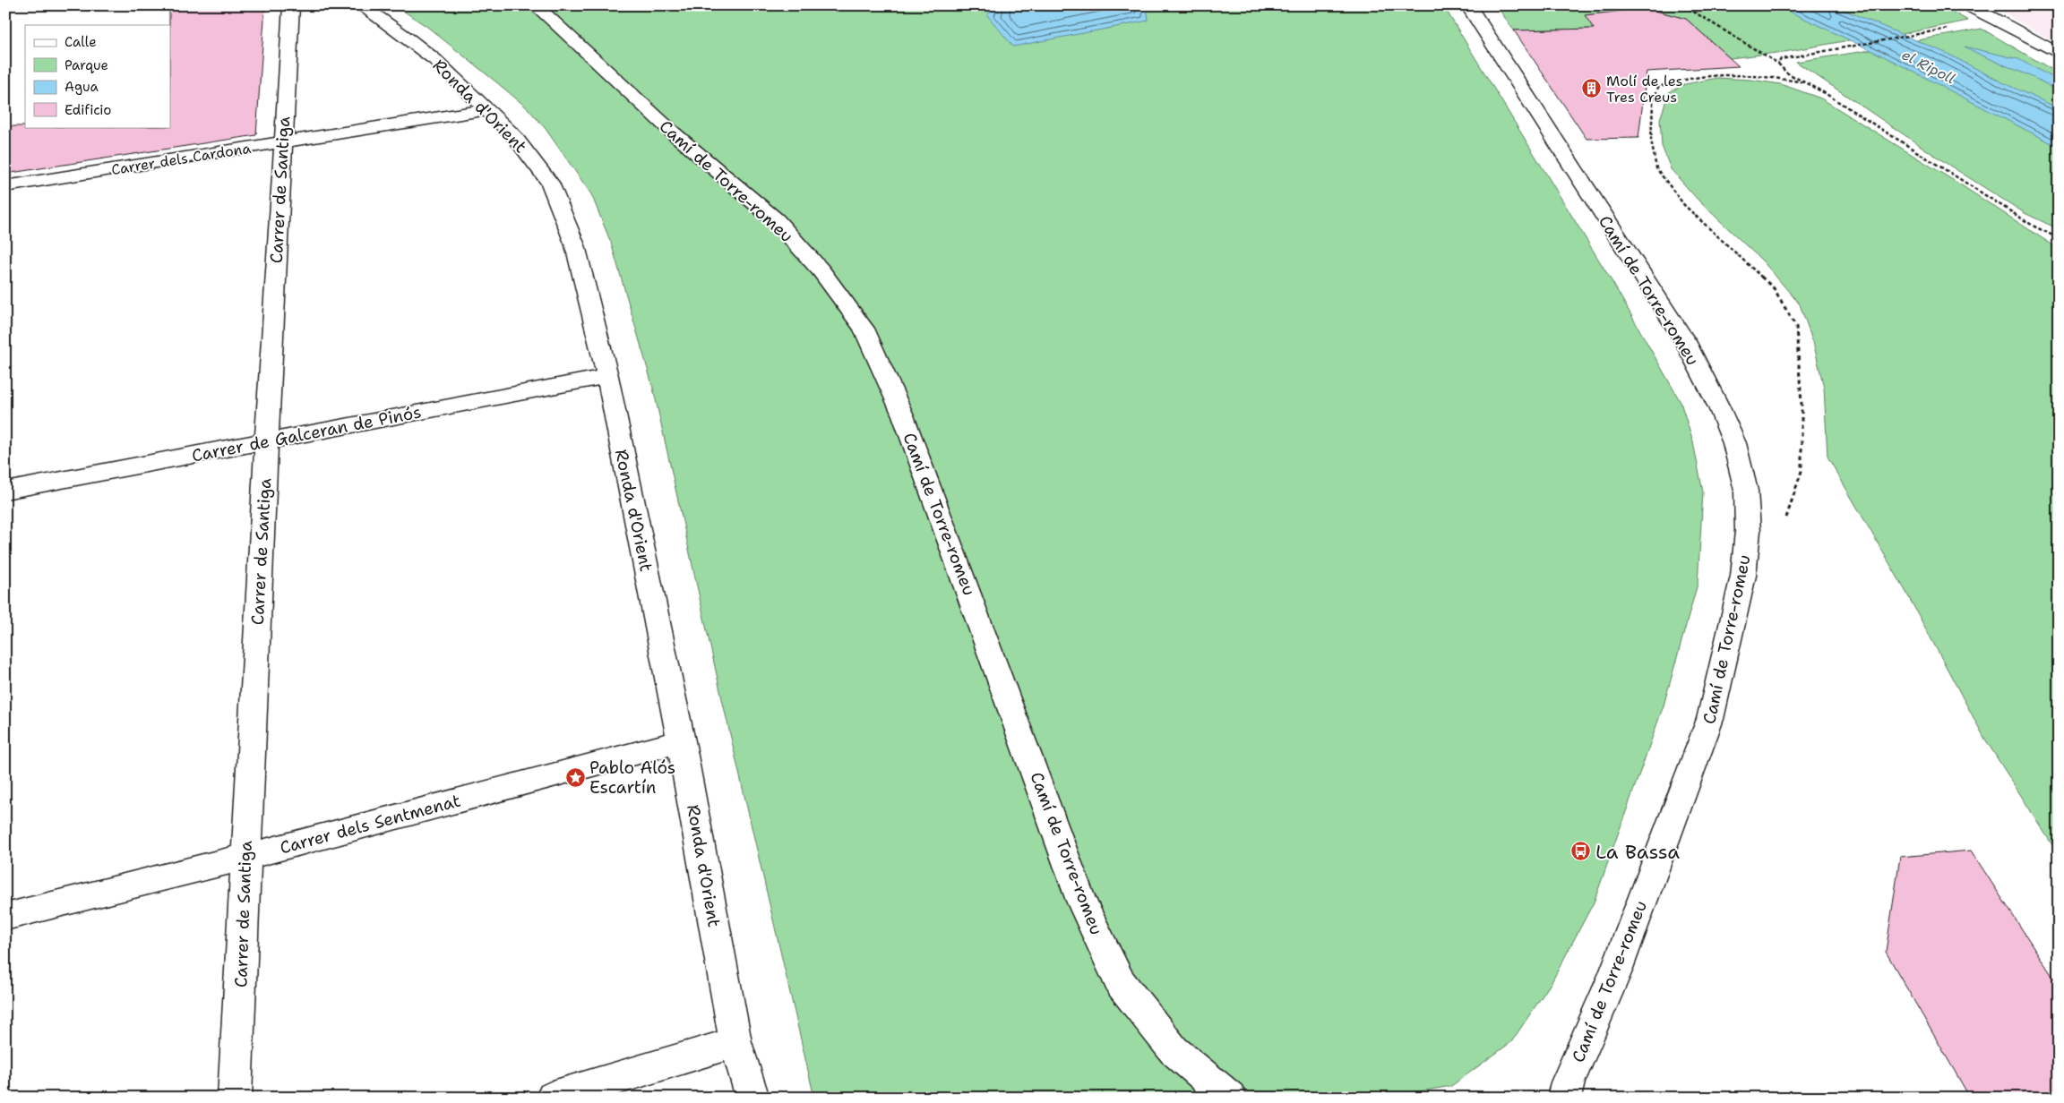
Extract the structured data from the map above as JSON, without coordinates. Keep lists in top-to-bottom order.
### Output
{
  "streets": {
    "street": [
      "Ronda d'Orient",
      "Carrer dels Cardona",
      "Camí de Torre-romeu",
      "Carrer de Santiga",
      "Carrer de Galceran de Pinós",
      "Carrer dels Sentmenat"
    ]
  },
  "crossings": [
    ["Ronda d'Orient", "Carrer dels Cardona"],
    ["Ronda d'Orient", "Carrer de Galceran de Pinós"],
    ["Ronda d'Orient", "Carrer dels Sentmenat"],
    ["Carrer dels Cardona", "Carrer de Santiga"],
    ["Carrer de Santiga", "Carrer de Galceran de Pinós"],
    ["Carrer de Santiga", "Carrer dels Sentmenat"]
  ],
  "water": ["el Ripoll"],
  "places": {
    "building": ["Molí de les Tres Creus"],
    "place": ["Pablo Alós Escartín"],
    "bus stop": ["La Bassa"]
  },
  "legend": [
    "Calle",
    "Parque",
    "Agua",
    "Edificio"
  ]
}
